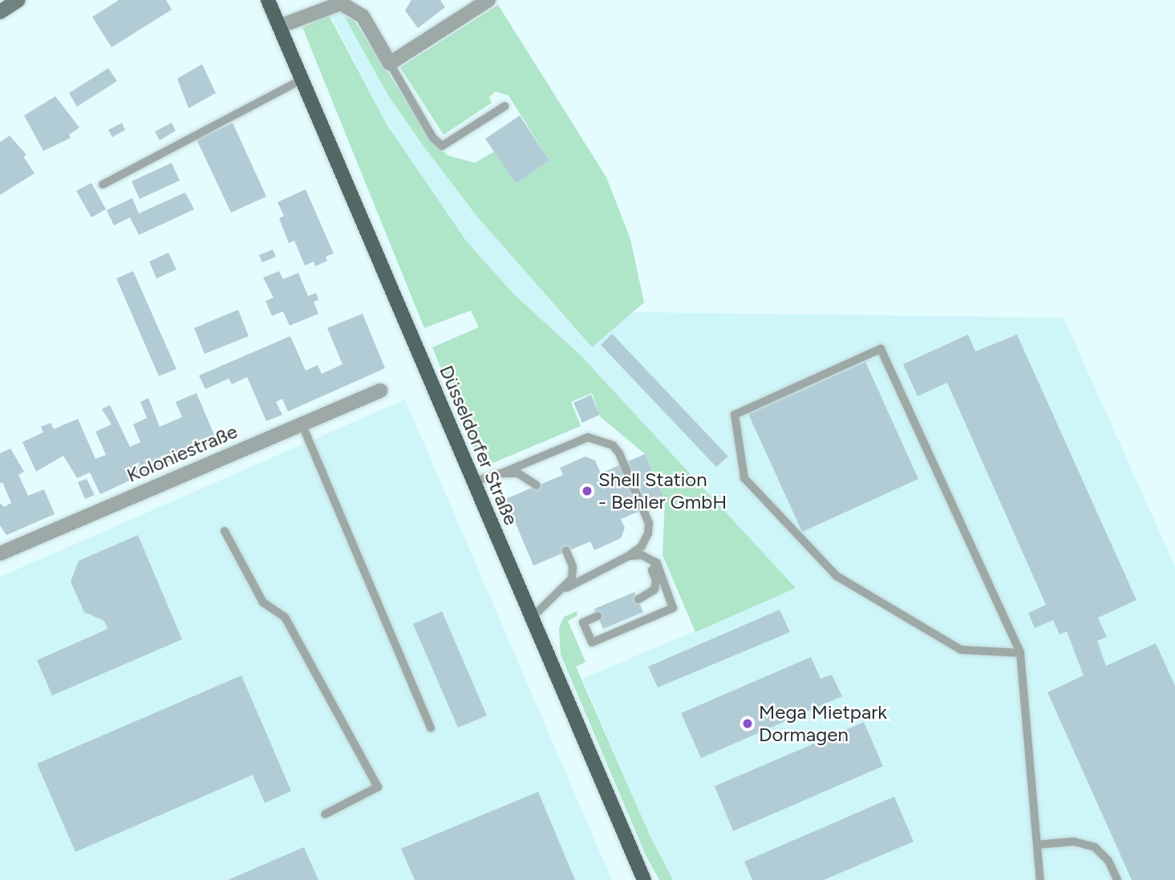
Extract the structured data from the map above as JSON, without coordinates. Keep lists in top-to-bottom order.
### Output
{
  "streets": {
    "main road": ["Düsseldorfer Straße"],
    "street": ["Koloniestraße"]
  },
  "places": ["Shell Station - Behler GmbH", "Mega Mietpark Dormagen"]
}
